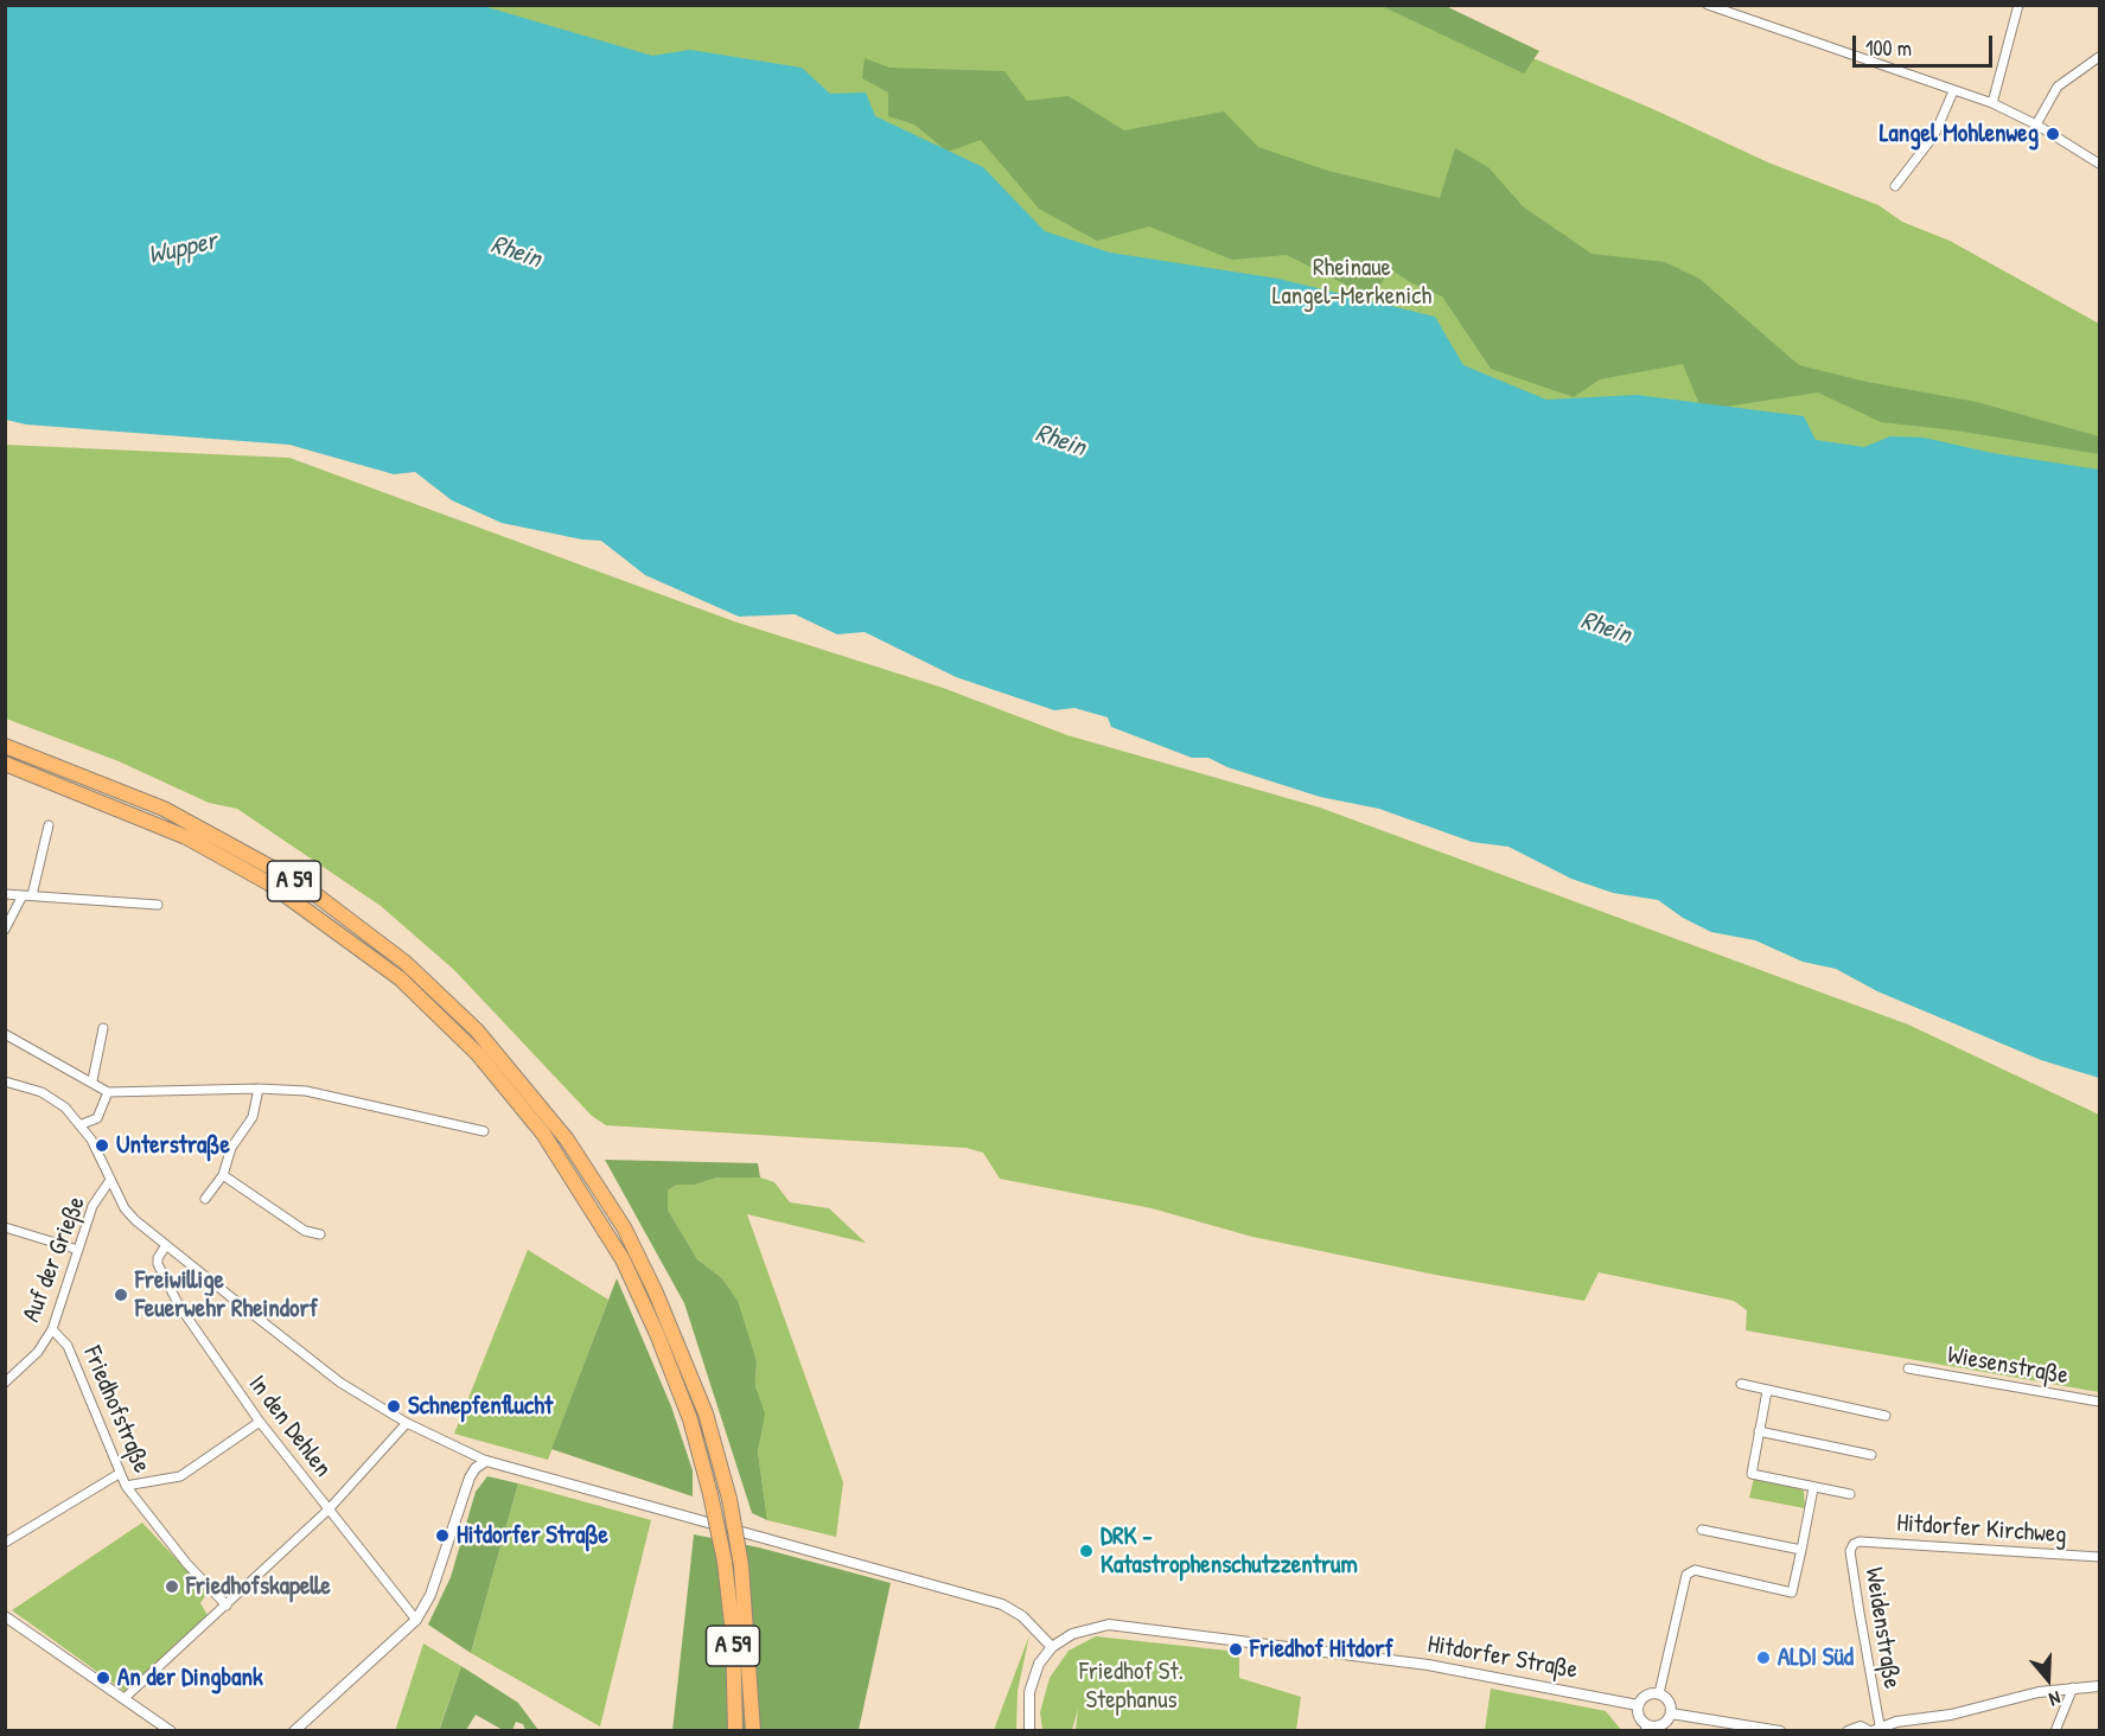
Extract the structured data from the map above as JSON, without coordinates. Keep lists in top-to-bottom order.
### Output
{
  "streets": {
    "highway": ["A 59"],
    "street": [
      "Auf der Grieße",
      "Wiesenstraße",
      "Friedhofstraße",
      "In den Dehlen",
      "Hitdorfer Kirchweg",
      "Weidenstraße",
      "Hitdorfer Straße"
    ]
  },
  "crossings": [
    ["Auf der Grieße", "Friedhofstraße"],
    ["Hitdorfer Kirchweg", "Weidenstraße"]
  ],
  "water": ["Wupper", "Rhein"],
  "parks": ["Rheinaue Langel-Merkenich", "Friedhof St. Stephanus"],
  "places": [
    "Langel Mohlenweg",
    "Unterstraße",
    "Freiwillige Feuerwehr Rheindorf",
    "Schnepfenflucht",
    "Hitdorfer Straße",
    "DRK - Katastrophenschutzzentrum",
    "Friedhofskapelle",
    "Friedhof Hitdorf",
    "ALDI Süd",
    "An der Dingbank"
  ],
  "scale_bar": "100 m",
  "north": "bottom"
}
